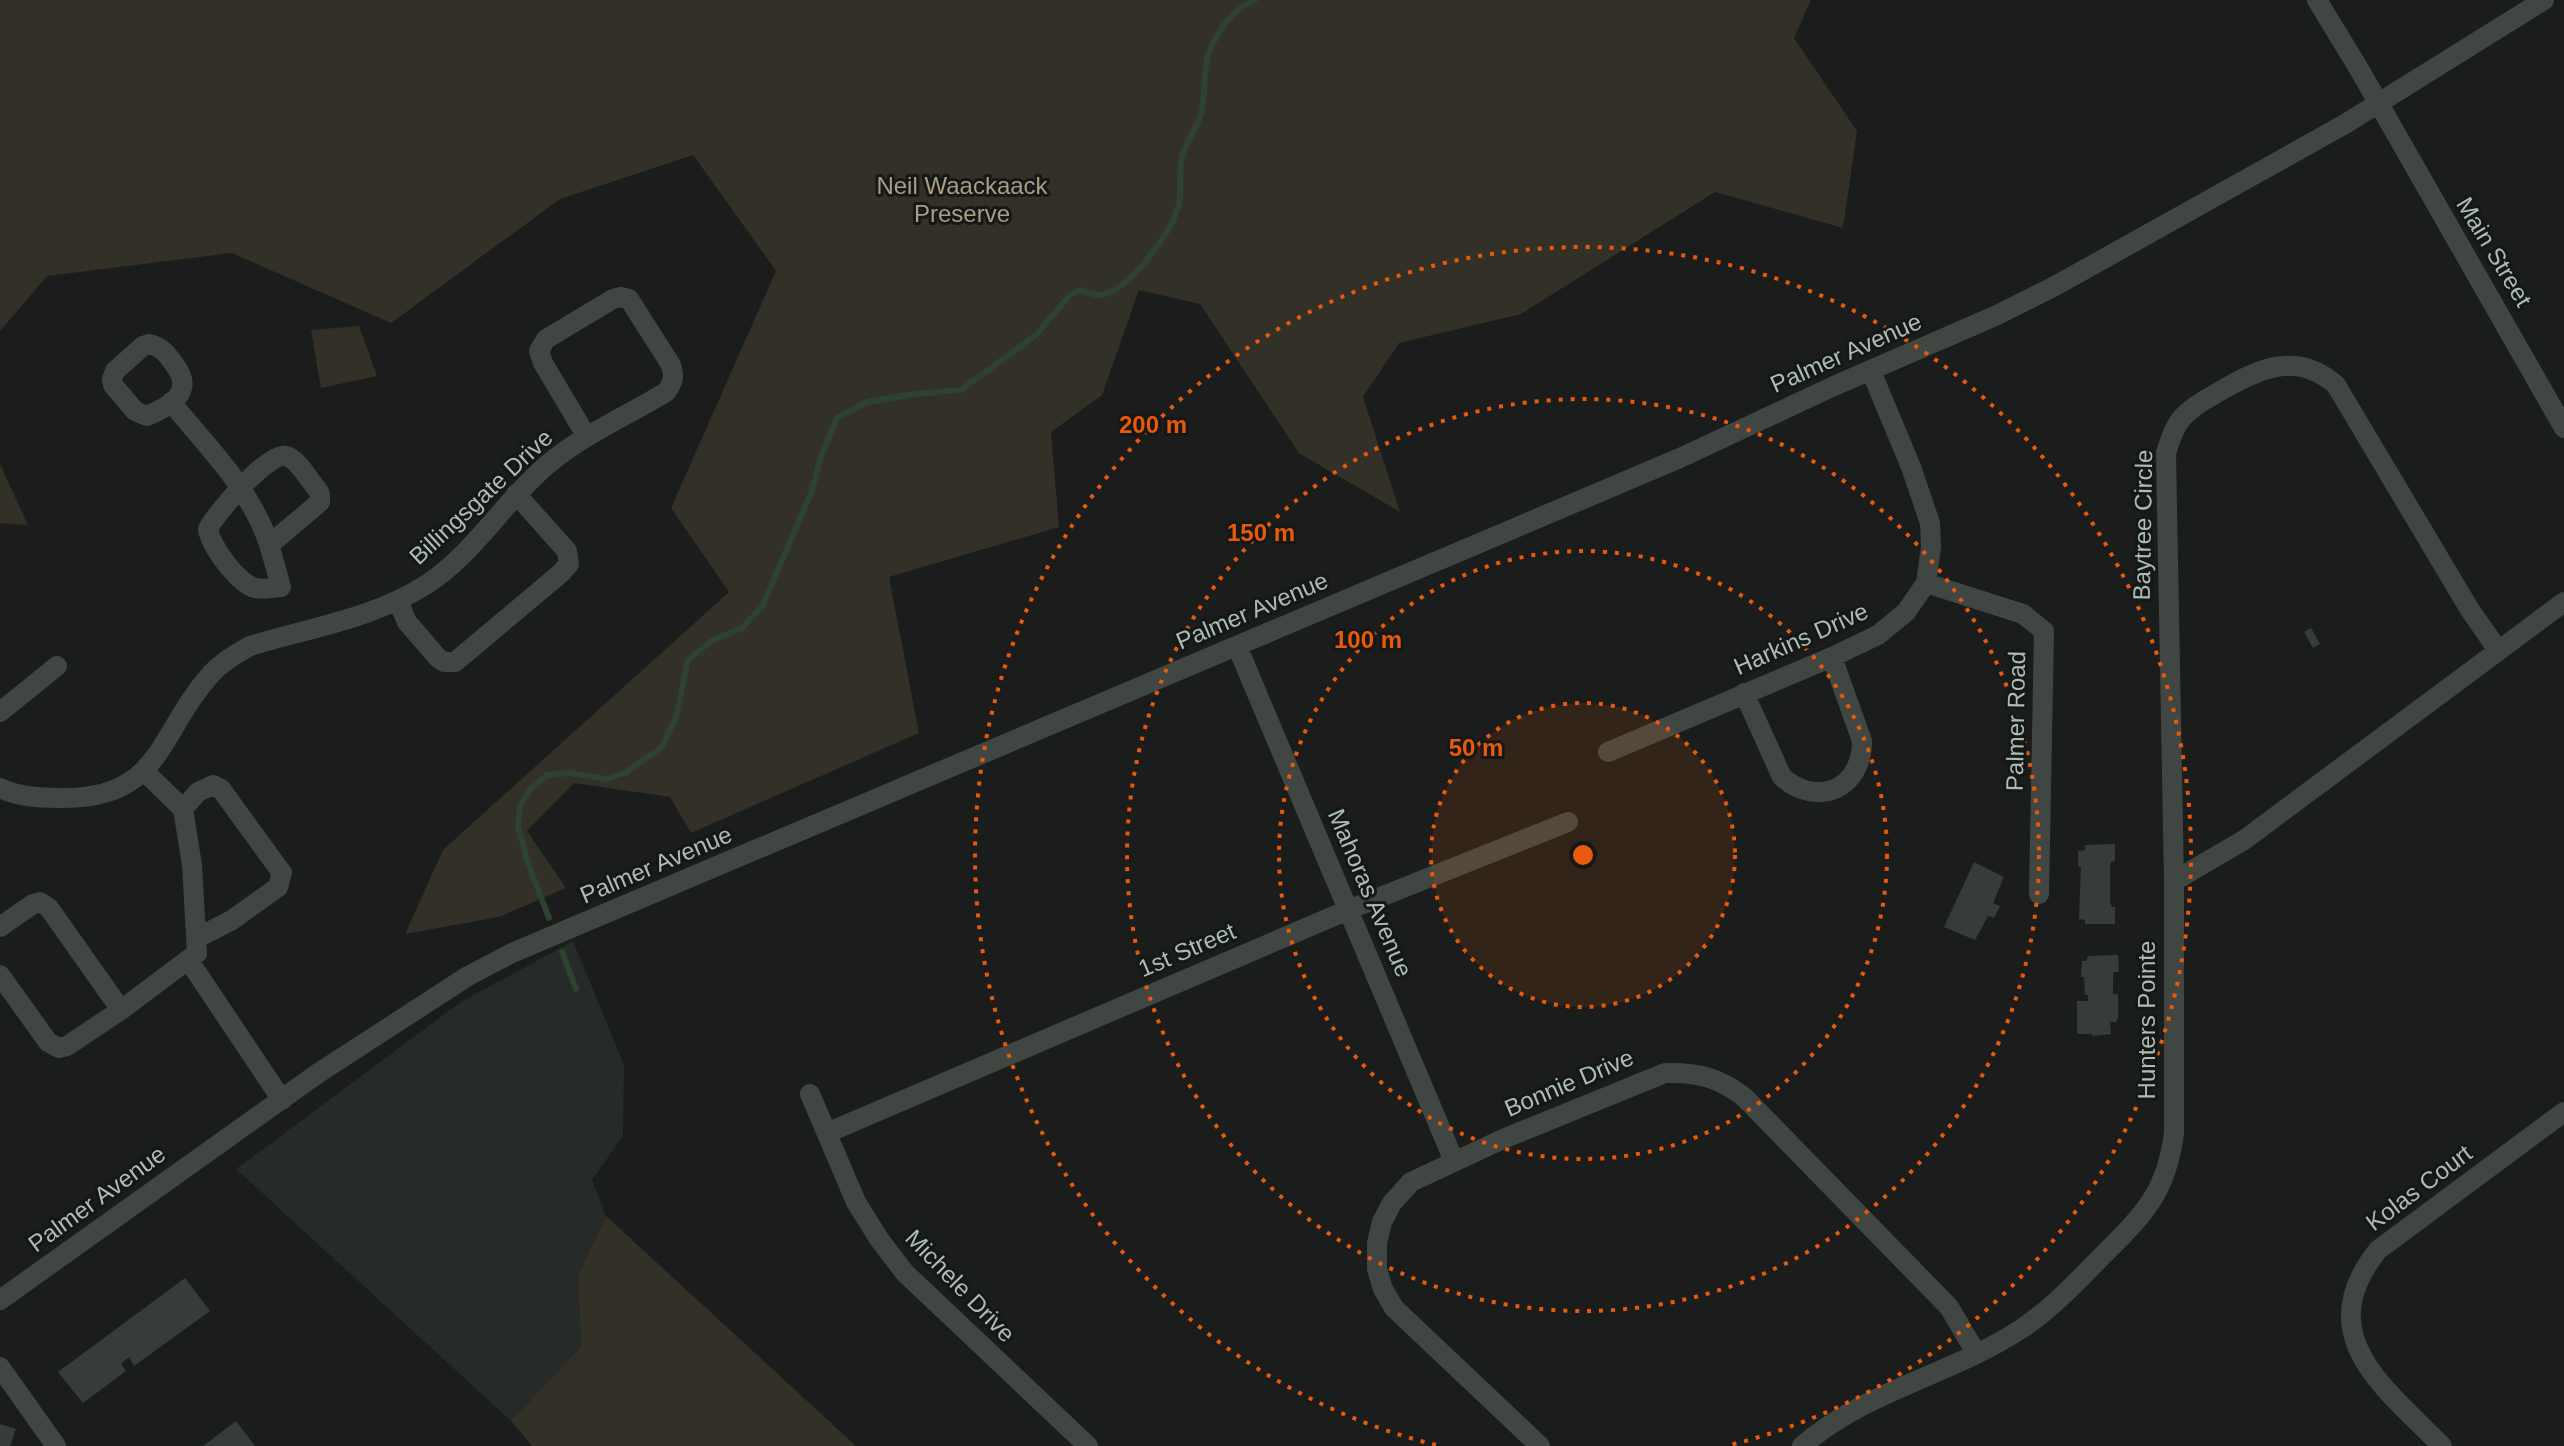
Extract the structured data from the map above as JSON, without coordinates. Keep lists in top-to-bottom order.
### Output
{
  "streets": {
    "street": [
      "Main Street",
      "Palmer Avenue",
      "Billingsgate Drive",
      "Baytree Circle",
      "Harkins Drive",
      "Palmer Road",
      "Mahoras Avenue",
      "1st Street",
      "Hunters Pointe",
      "Bonnie Drive",
      "Kolas Court",
      "Michele Drive"
    ]
  },
  "crossings": [
    ["Main Street", "Palmer Avenue"],
    ["Palmer Avenue", "Harkins Drive"],
    ["Palmer Avenue", "Mahoras Avenue"],
    ["Baytree Circle", "Hunters Pointe"],
    ["Harkins Drive", "Palmer Road"],
    ["Mahoras Avenue", "1st Street"],
    ["Mahoras Avenue", "Bonnie Drive"],
    ["1st Street", "Michele Drive"],
    ["Hunters Pointe", "Bonnie Drive"]
  ],
  "parks": ["Neil Waackaack Preserve"],
  "rings": [
    "200 m",
    "150 m",
    "100 m",
    "50 m"
  ]
}
